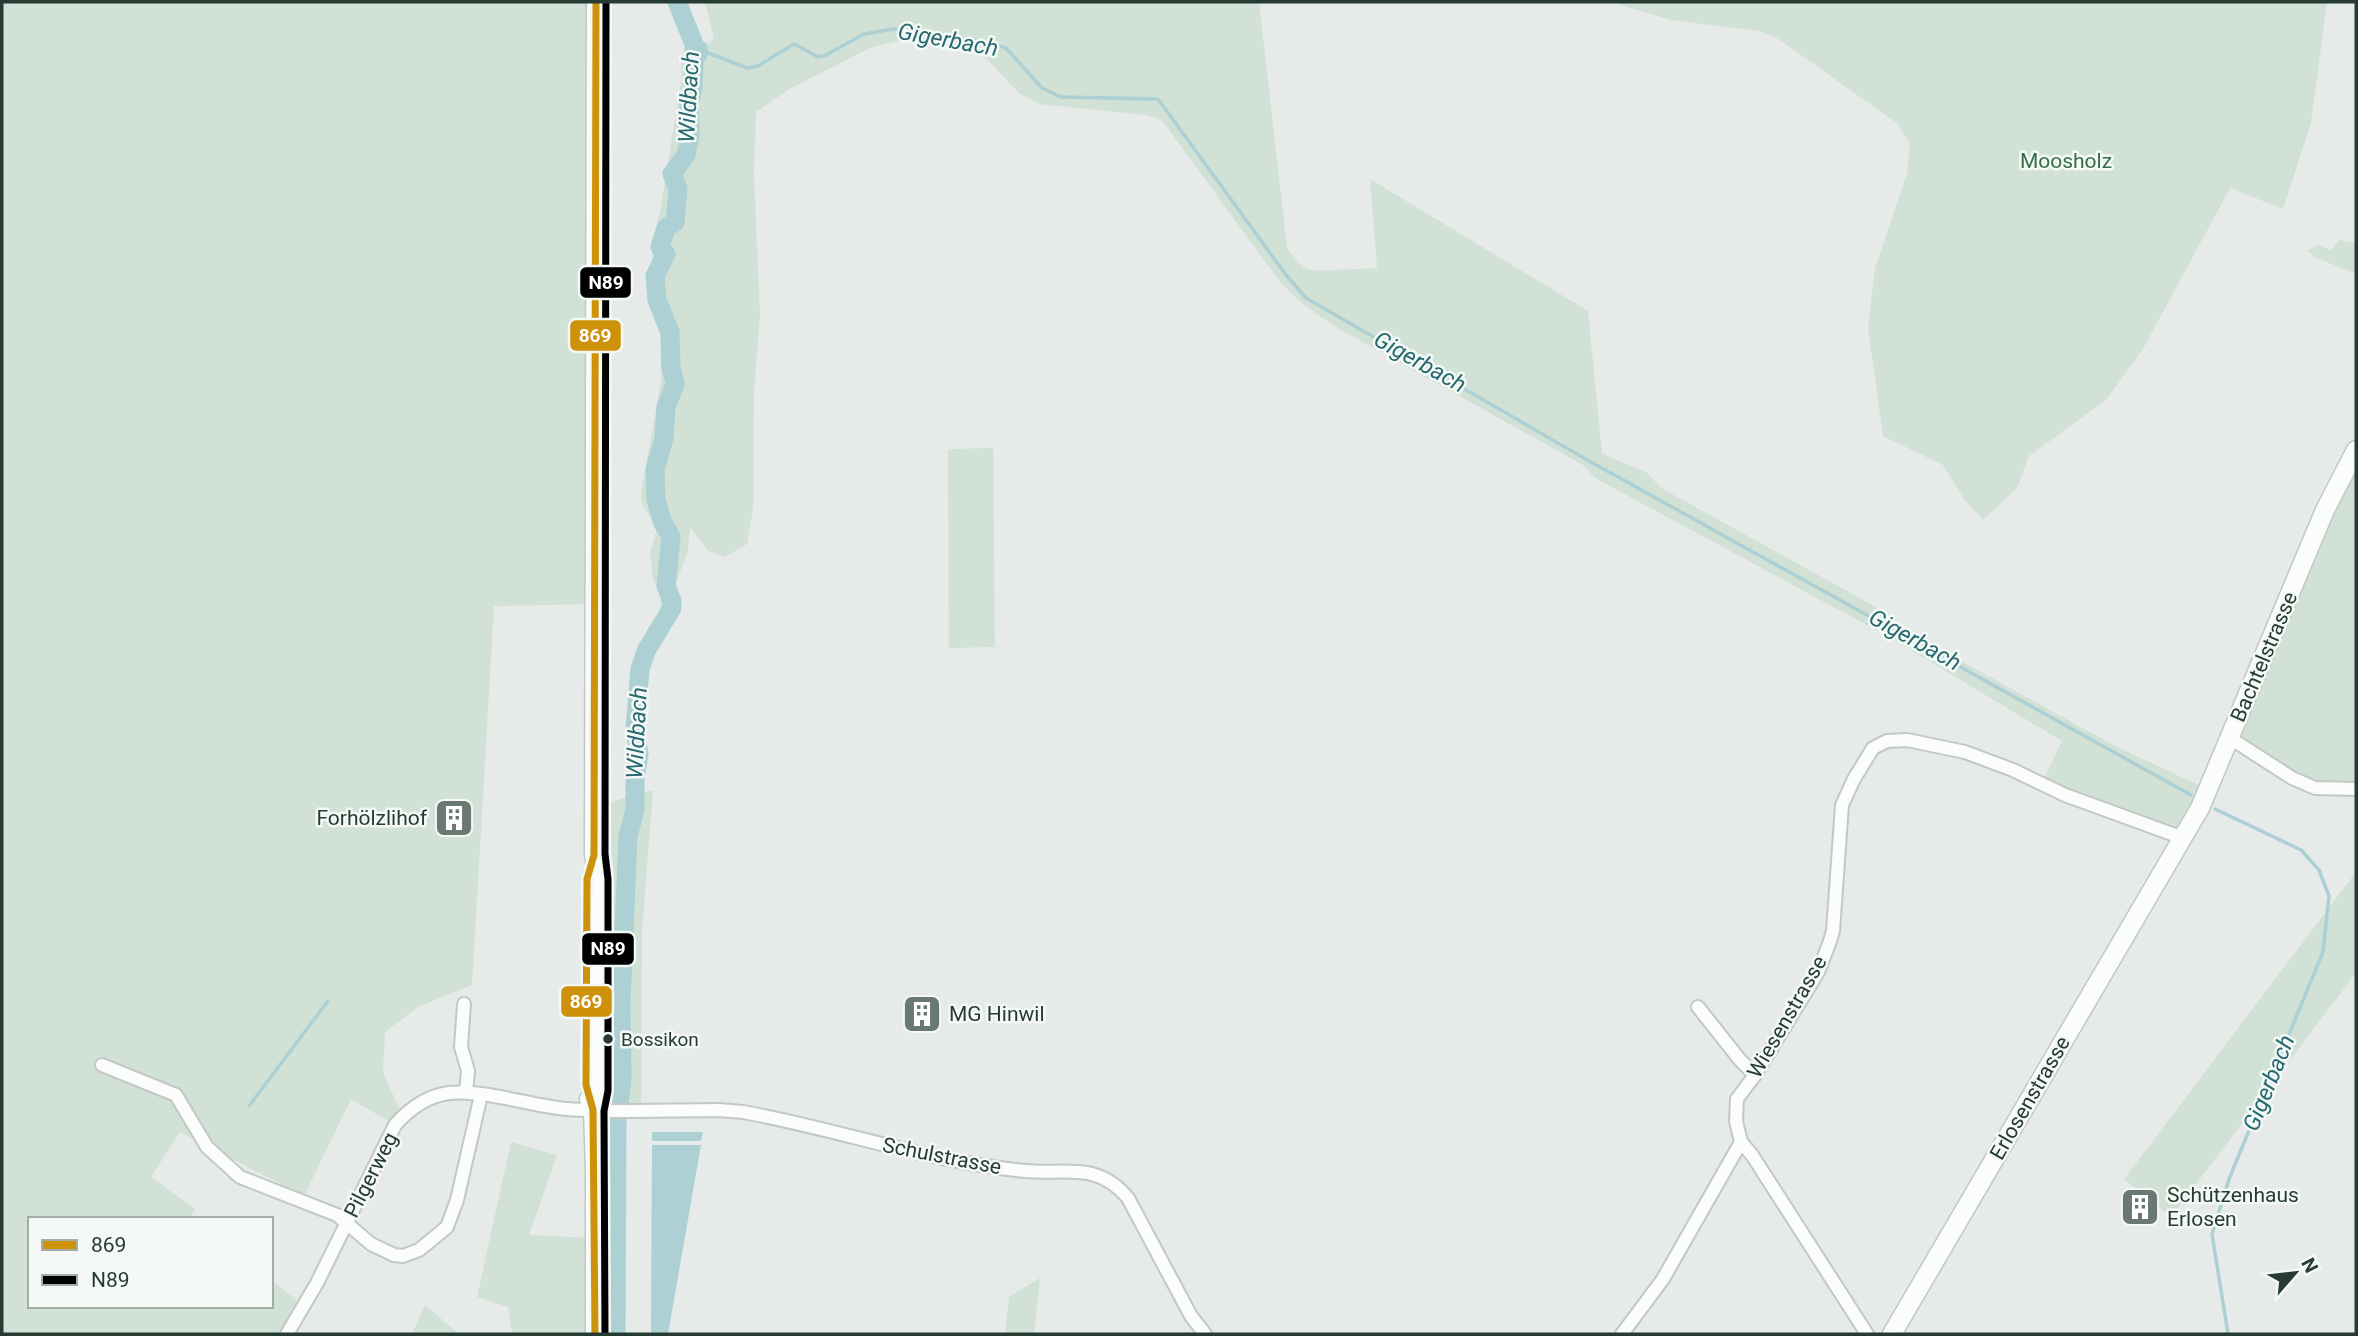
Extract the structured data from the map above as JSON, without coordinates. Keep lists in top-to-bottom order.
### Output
{
  "streets": {
    "main road": ["Bachtelstrasse", "Erlosenstrasse"],
    "street": ["Wiesenstrasse", "Schulstrasse", "Pilgerweg"]
  },
  "crossings": [
    ["Bachtelstrasse", "Wiesenstrasse"],
    ["Bachtelstrasse", "Erlosenstrasse"],
    ["Schulstrasse", "Pilgerweg"]
  ],
  "water": ["Gigerbach", "Wildbach"],
  "parks": ["Moosholz"],
  "places": {
    "building": ["Forhölzlihof", "MG Hinwil", "Schützenhaus Erlosen"],
    "other": ["Bossikon"]
  },
  "lines": ["transit line 869", "transit line N89"],
  "legend": ["869", "N89"],
  "north": "top right"
}
